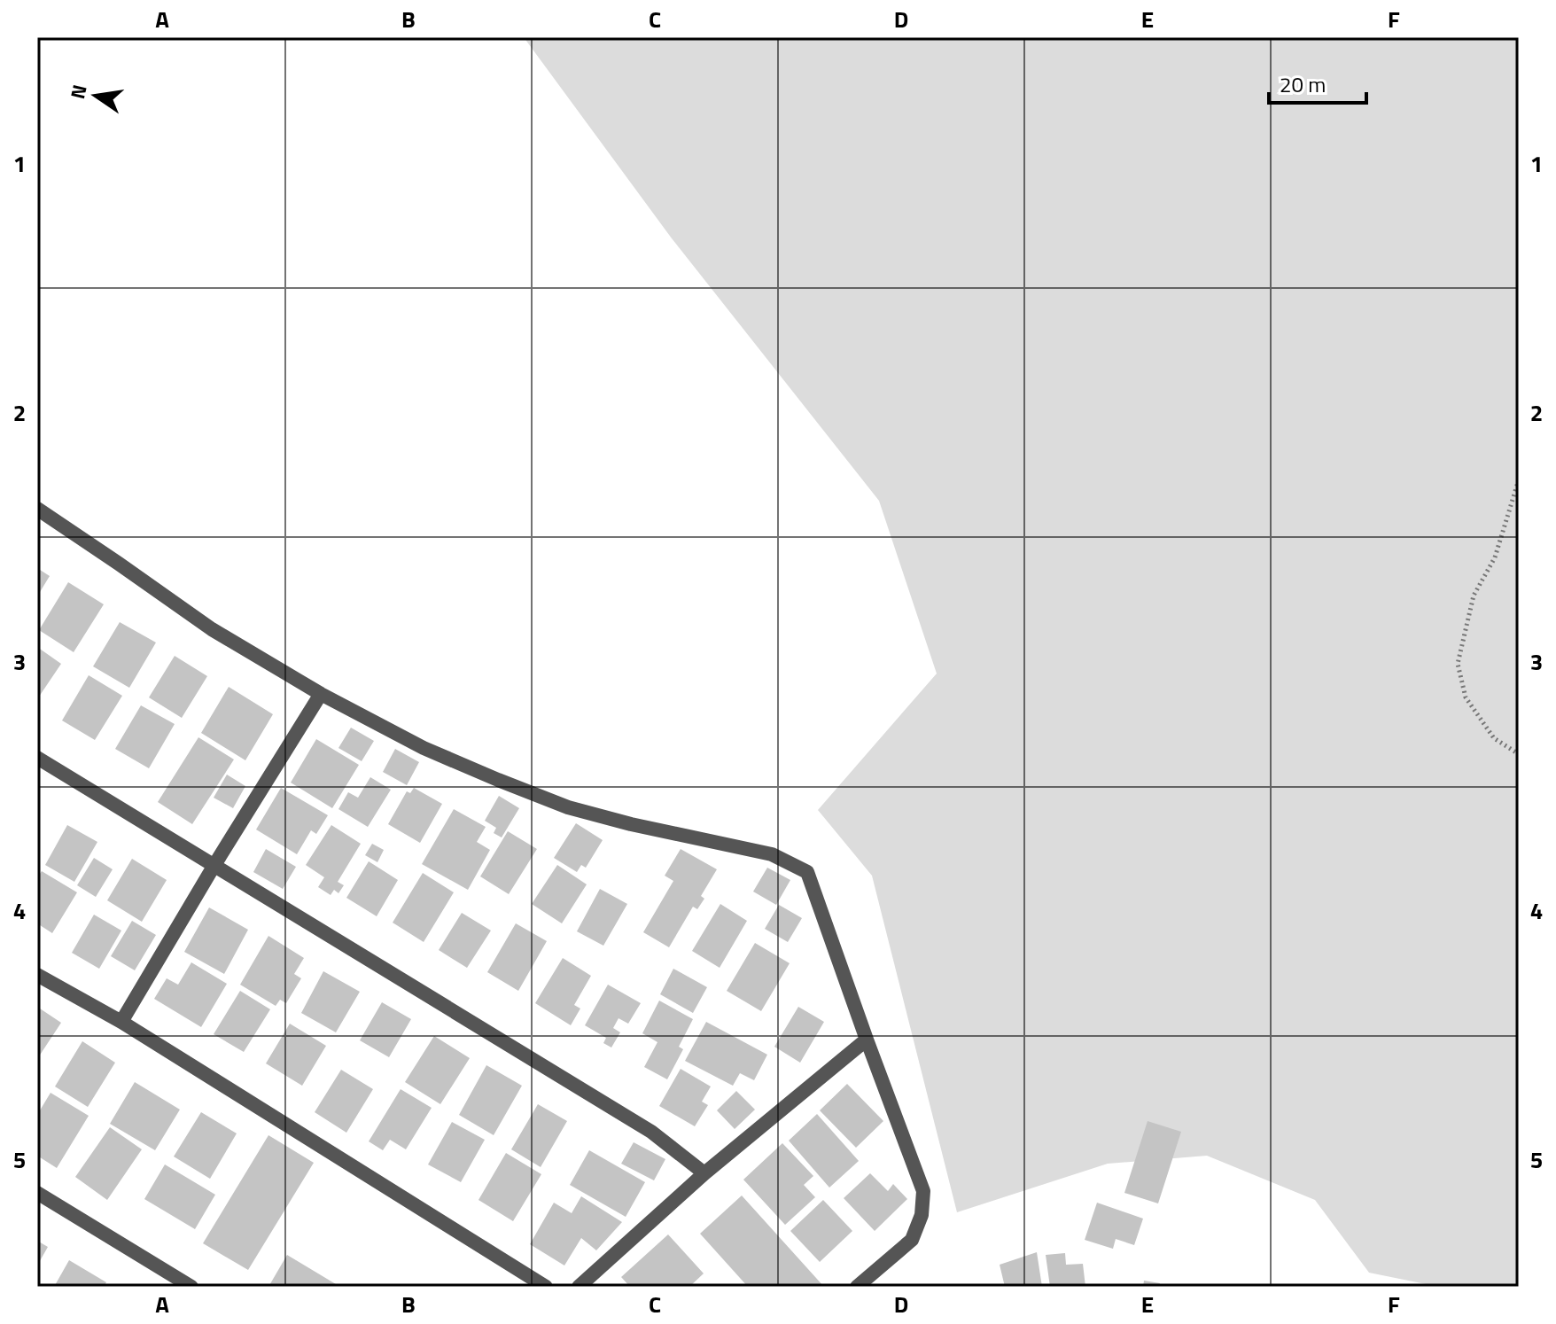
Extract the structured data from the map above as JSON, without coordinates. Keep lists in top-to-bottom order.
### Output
{
  "scale_bar": "20 m",
  "north": "left",
  "grid": {
    "columns": [
      "A",
      "B",
      "C",
      "D",
      "E",
      "F"
    ],
    "rows": [
      "1",
      "2",
      "3",
      "4",
      "5"
    ]
  }
}
